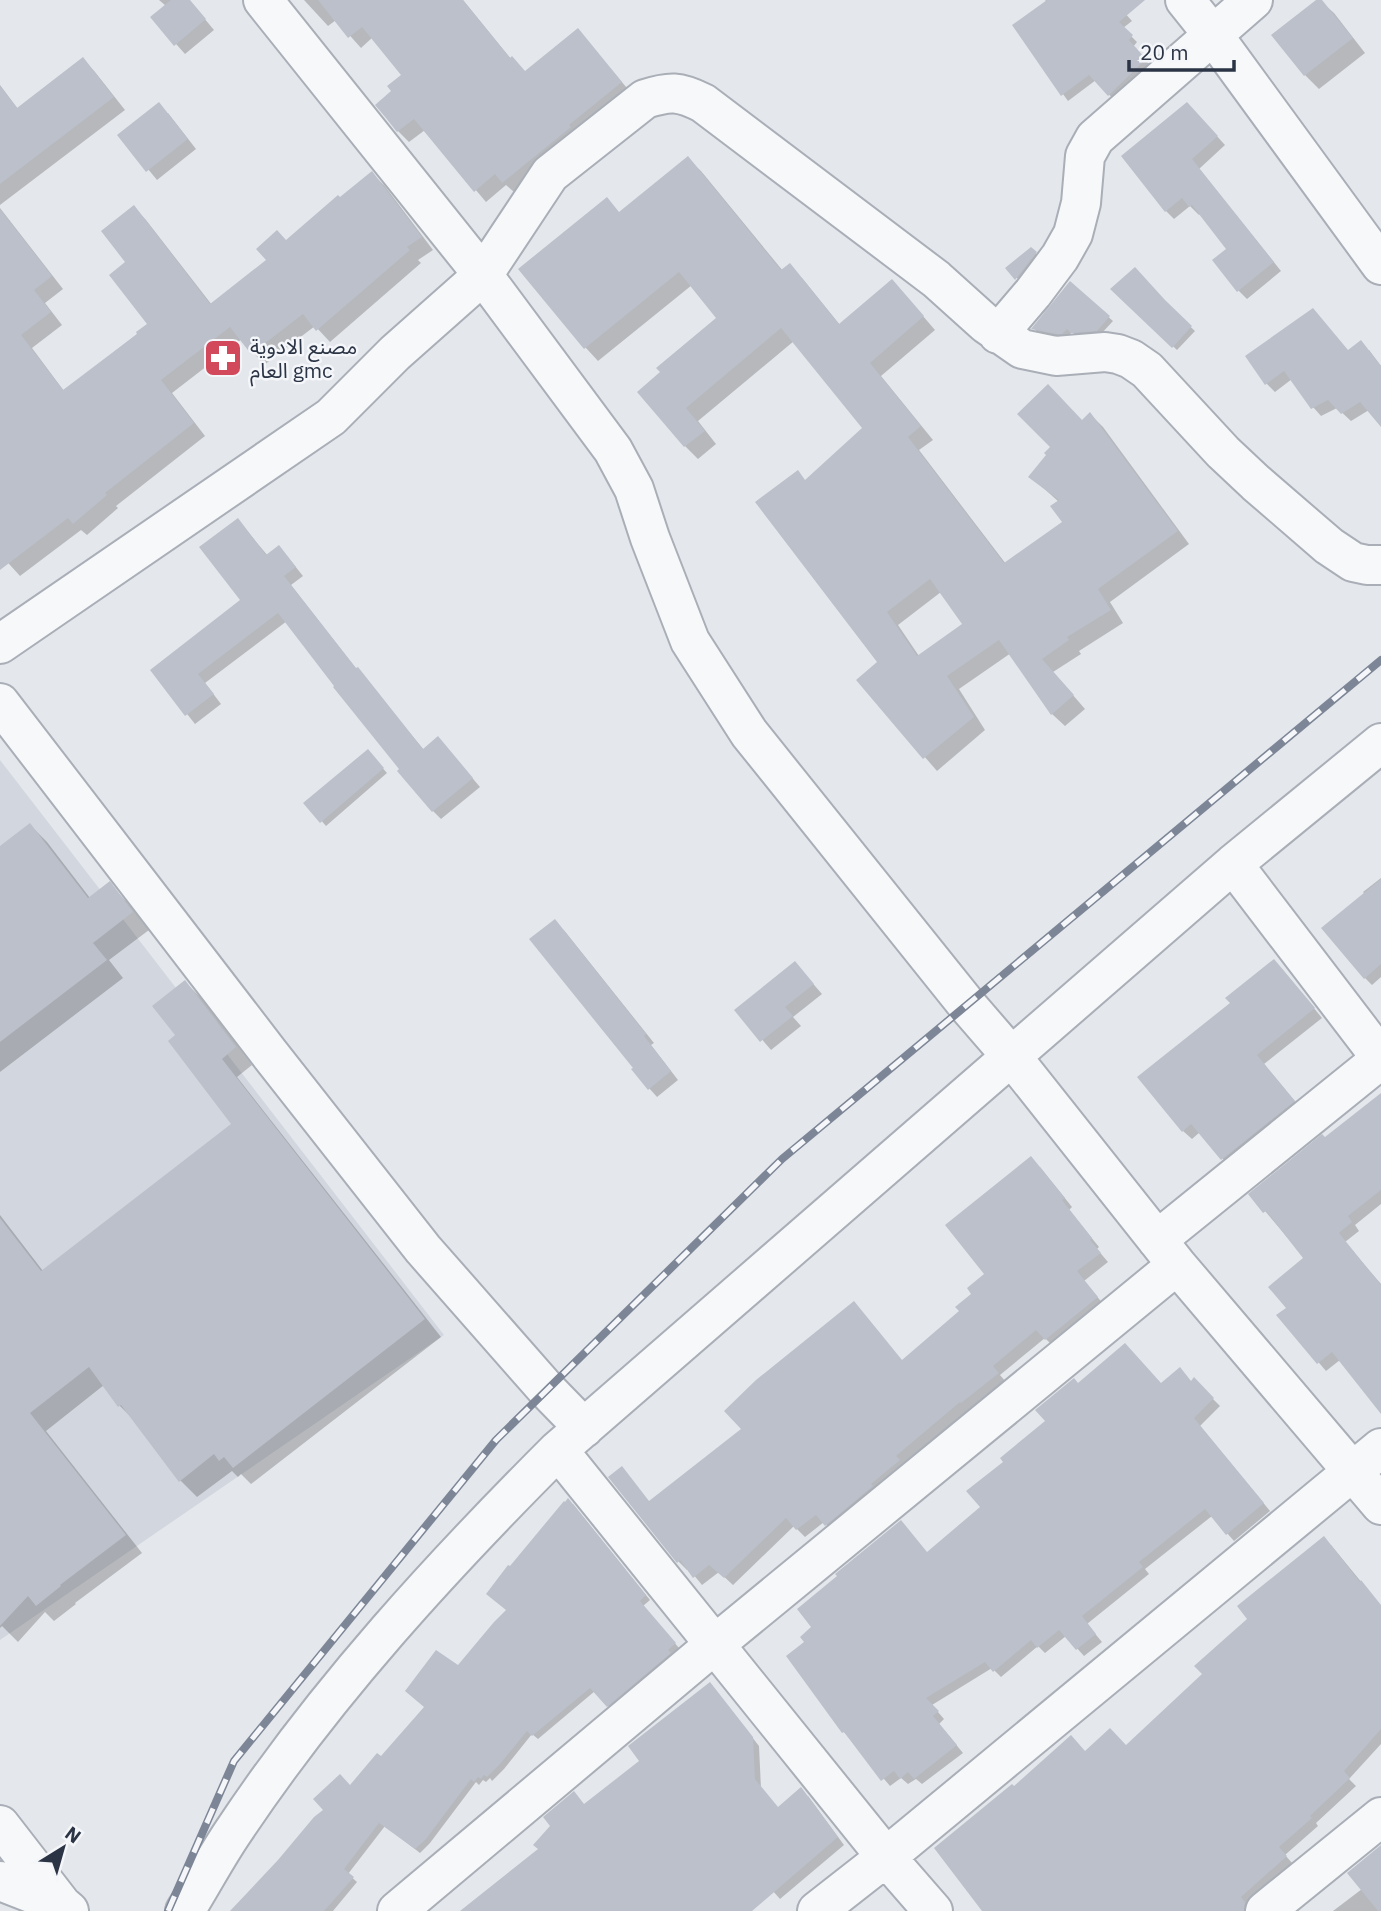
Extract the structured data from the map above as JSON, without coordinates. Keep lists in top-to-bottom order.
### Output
{
  "places": {
    "pharmacy": ["مصنع الادوية العام gmc"]
  },
  "scale_bar": "20 m",
  "north": "top right"
}
